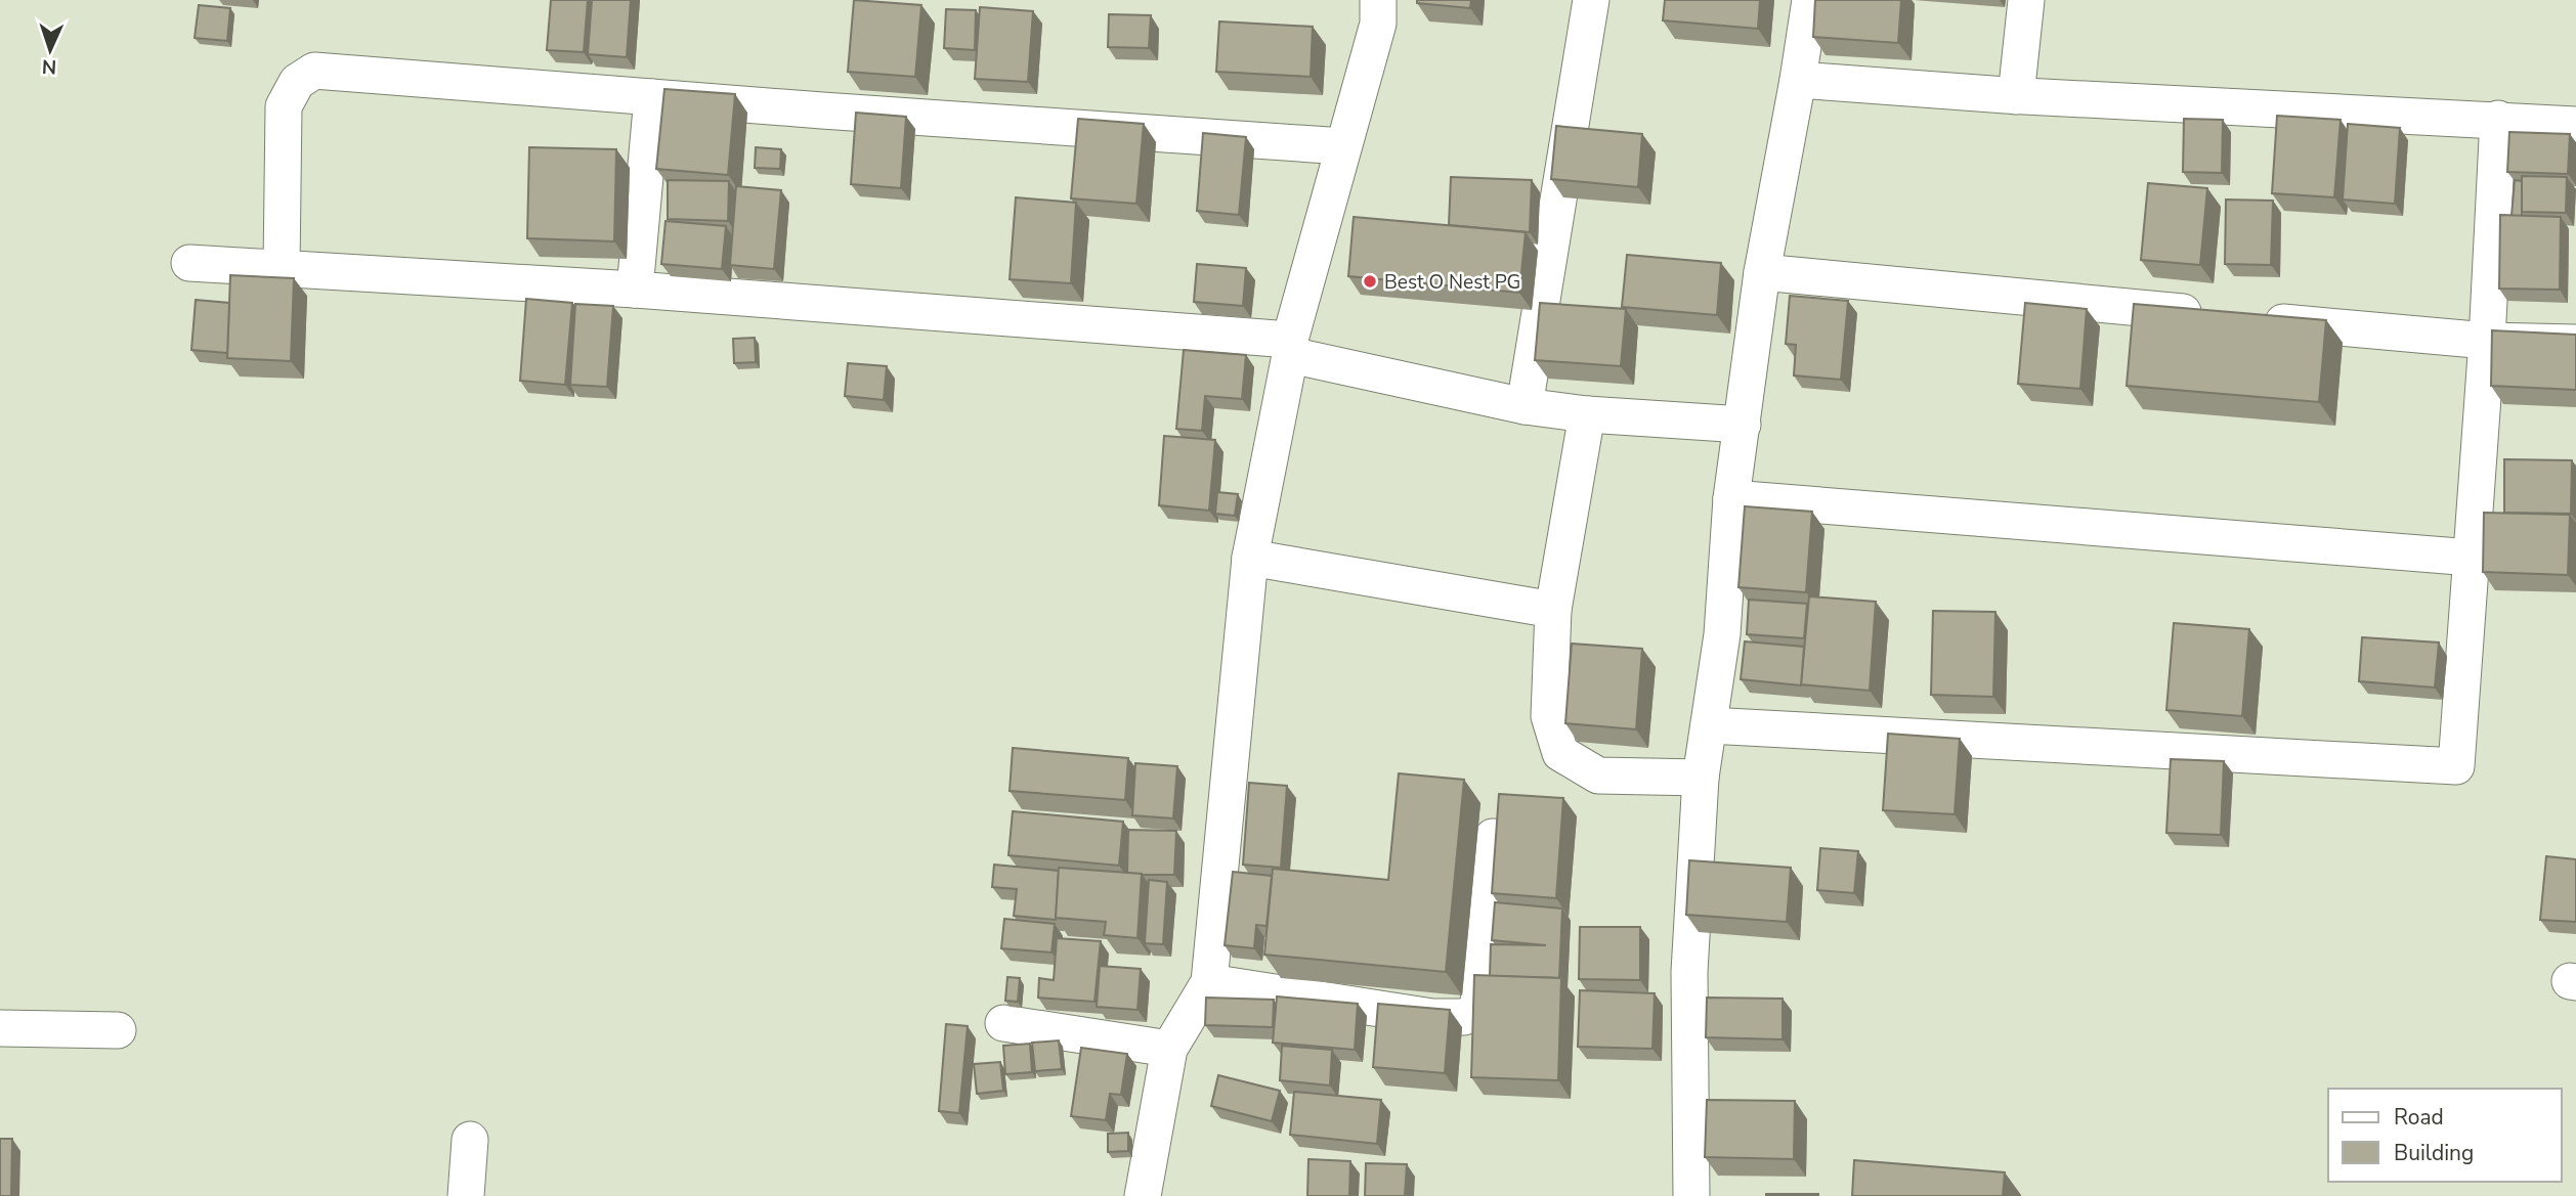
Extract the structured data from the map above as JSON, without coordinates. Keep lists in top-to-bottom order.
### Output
{
  "places": ["Best O Nest PG"],
  "legend": ["Road", "Building"],
  "north": "bottom"
}
